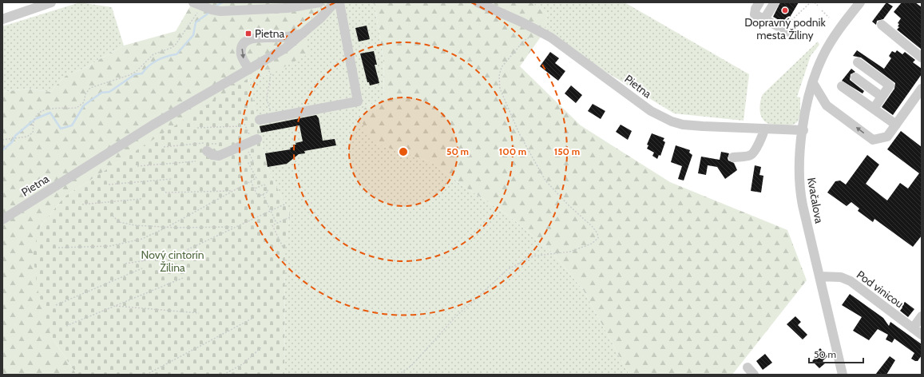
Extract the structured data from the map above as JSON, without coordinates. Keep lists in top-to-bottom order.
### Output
{
  "streets": {
    "street": ["Pietna", "Kvačalova", "Pod vinicou"]
  },
  "crossings": [
    ["Pietna", "Kvačalova"],
    ["Kvačalova", "Pod vinicou"]
  ],
  "parks": ["Nový cintorín Žilina"],
  "places": {
    "other": ["Dopravný podnik mesta Žiliny"],
    "transit": ["Pietna"]
  },
  "scale_bar": "50 m",
  "rings": ["50 m", "100 m", "150 m"]
}
